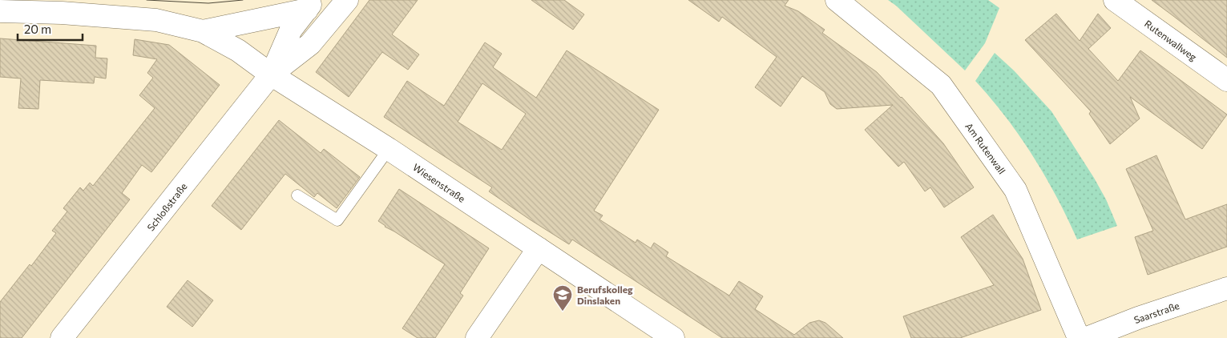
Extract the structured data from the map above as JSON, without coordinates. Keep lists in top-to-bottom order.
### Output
{
  "streets": {
    "street": [
      "Rutenwallweg",
      "Am Rutenwall",
      "Wiesenstraße",
      "Schloßstraße",
      "Saarstraße"
    ]
  },
  "crossings": [
    ["Wiesenstraße", "Schloßstraße"]
  ],
  "places": {
    "school or university": ["Berufskolleg Dinslaken"]
  },
  "scale_bar": "20 m"
}
